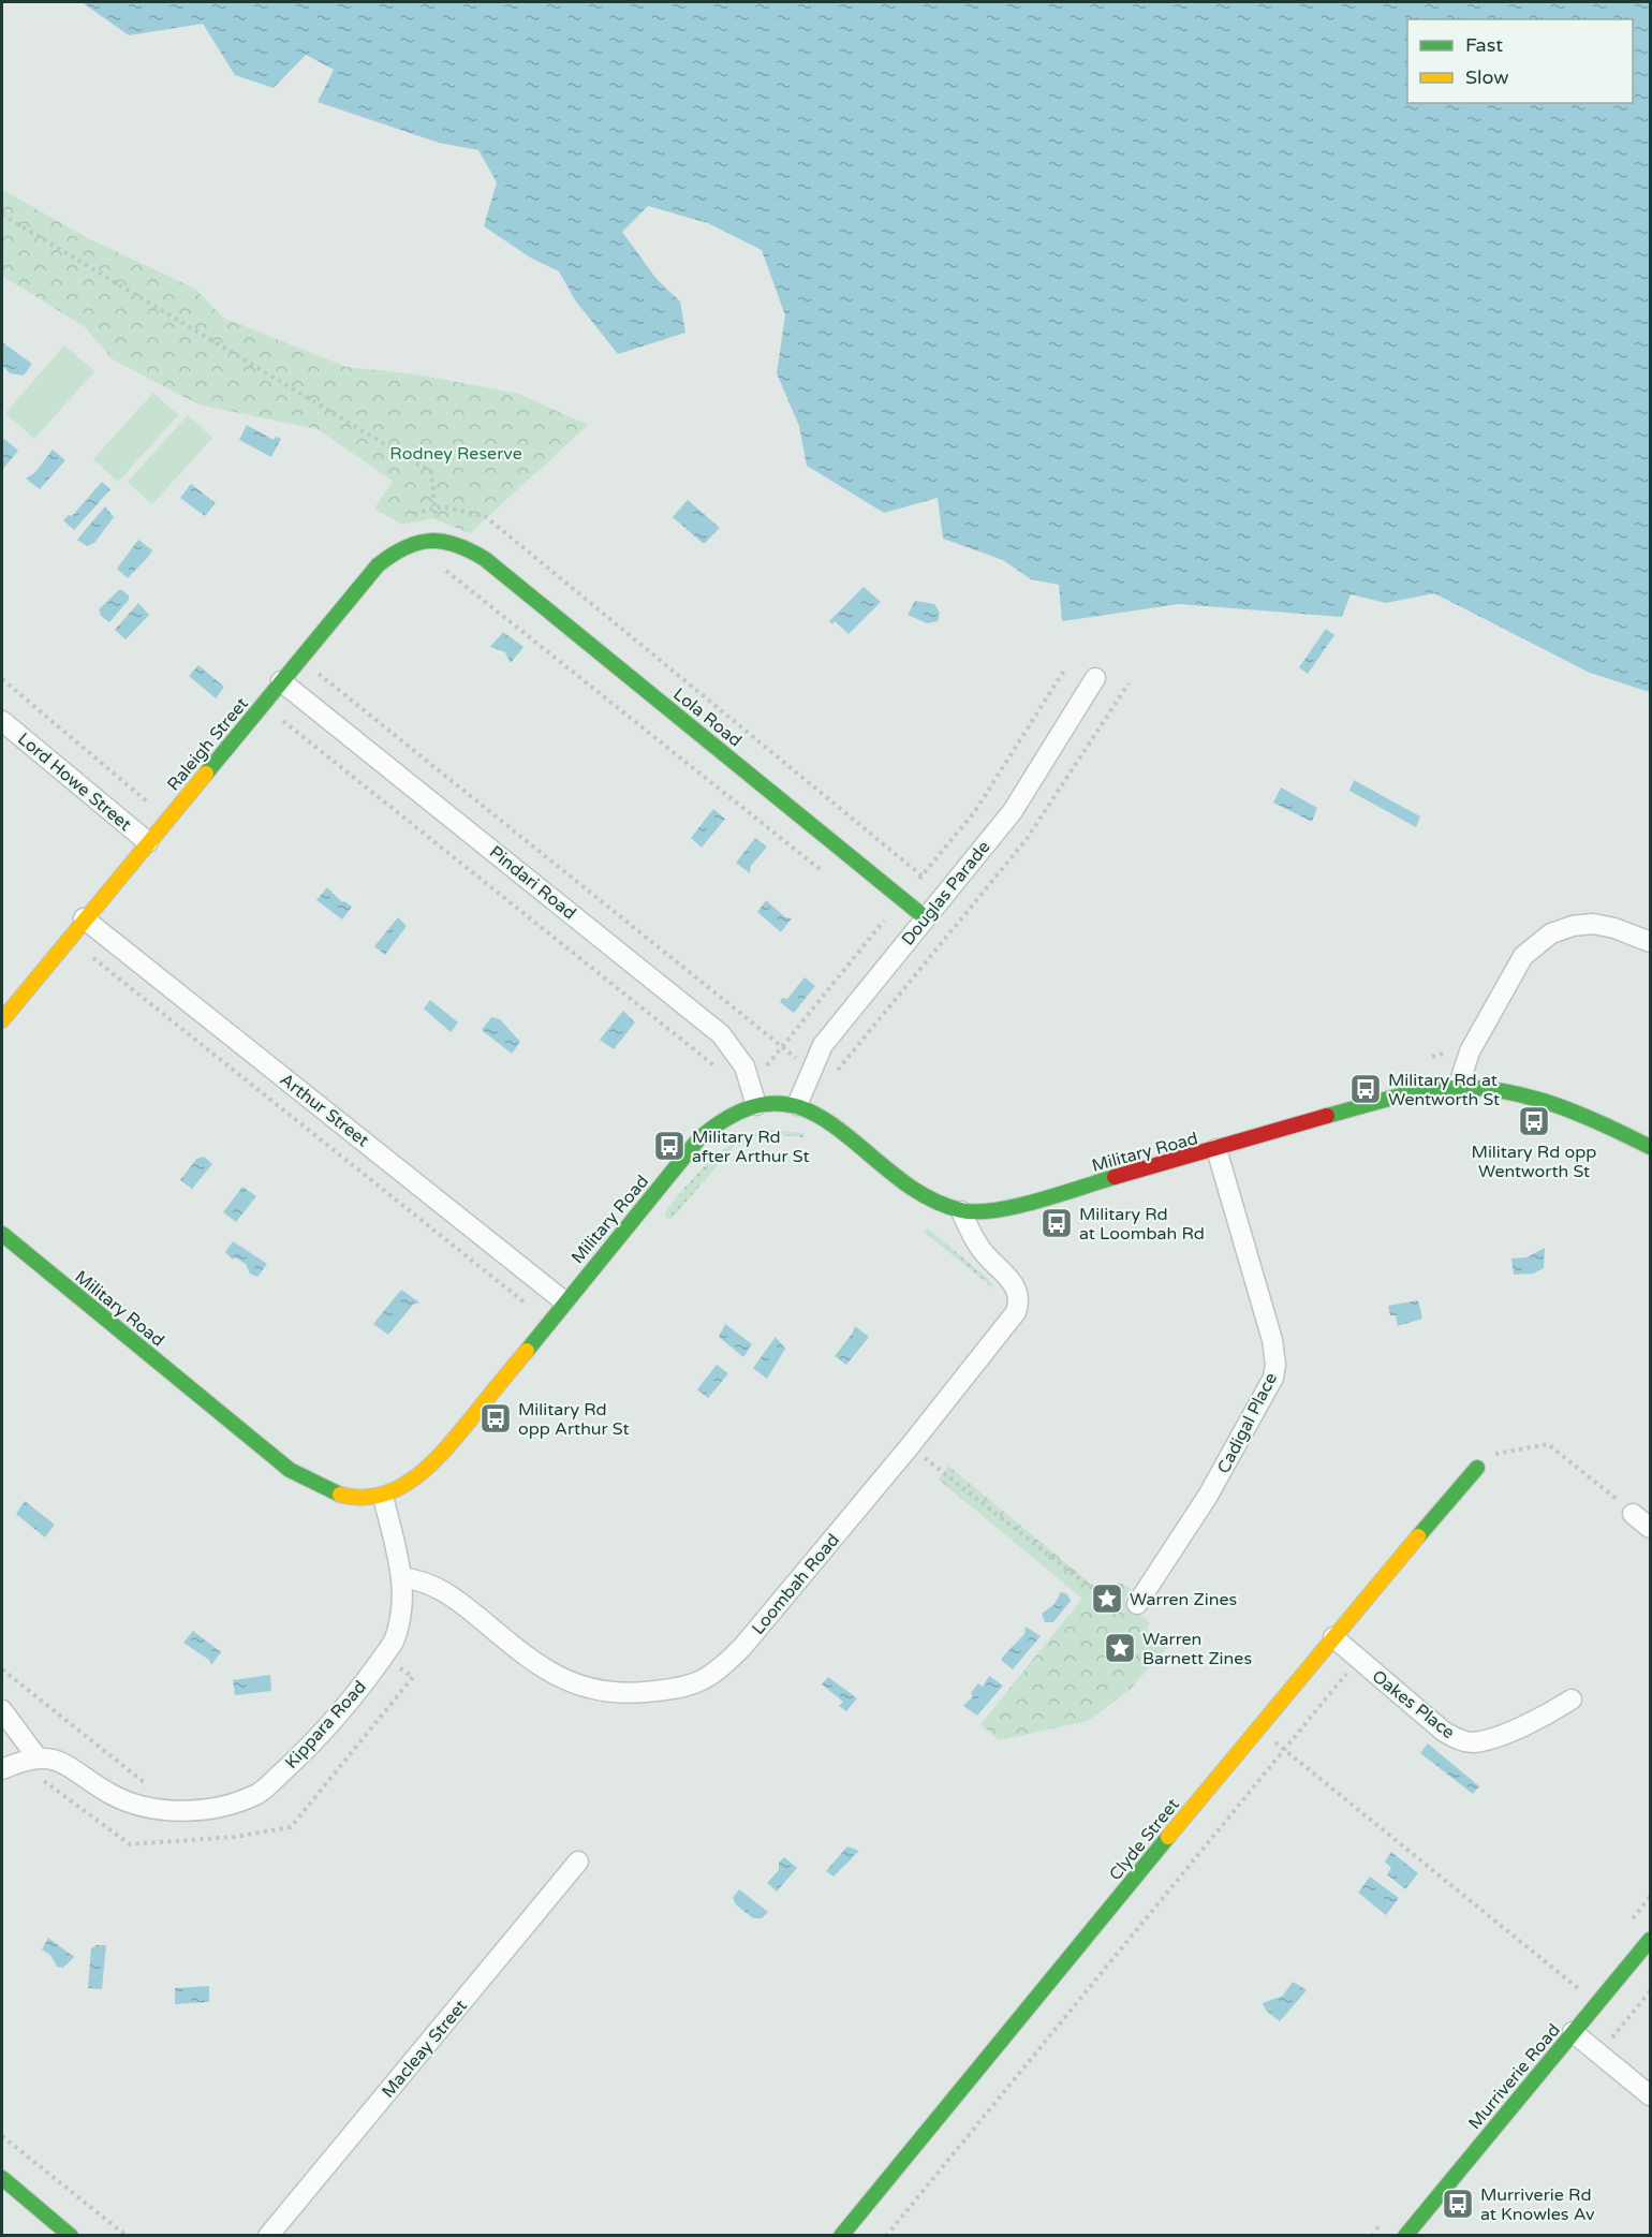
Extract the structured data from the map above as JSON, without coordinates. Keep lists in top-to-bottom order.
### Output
{
  "streets": {
    "street": [
      "Lola Road",
      "Raleigh Street",
      "Lord Howe Street",
      "Pindari Road",
      "Douglas Parade",
      "Arthur Street",
      "Military Road",
      "Cadigal Place",
      "Loombah Road",
      "Oakes Place",
      "Kippara Road",
      "Clyde Street",
      "Macleay Street",
      "Murriverie Road"
    ]
  },
  "crossings": [
    ["Lola Road", "Raleigh Street"],
    ["Lola Road", "Douglas Parade"],
    ["Raleigh Street", "Lord Howe Street"],
    ["Raleigh Street", "Pindari Road"],
    ["Raleigh Street", "Arthur Street"],
    ["Pindari Road", "Military Road"],
    ["Douglas Parade", "Military Road"],
    ["Arthur Street", "Military Road"],
    ["Military Road", "Cadigal Place"],
    ["Military Road", "Loombah Road"],
    ["Military Road", "Kippara Road"],
    ["Loombah Road", "Kippara Road"],
    ["Oakes Place", "Clyde Street"]
  ],
  "parks": ["Rodney Reserve"],
  "places": {
    "bus stop": [
      "Military Rd at Wentworth St",
      "Military Rd opp Wentworth St",
      "Military Rd after Arthur St",
      "Military Rd at Loombah Rd",
      "Military Rd opp Arthur St",
      "Murriverie Rd at Knowles Av"
    ],
    "place": ["Warren Zines", "Warren Barnett Zines"]
  },
  "legend": ["Fast", "Slow"]
}
